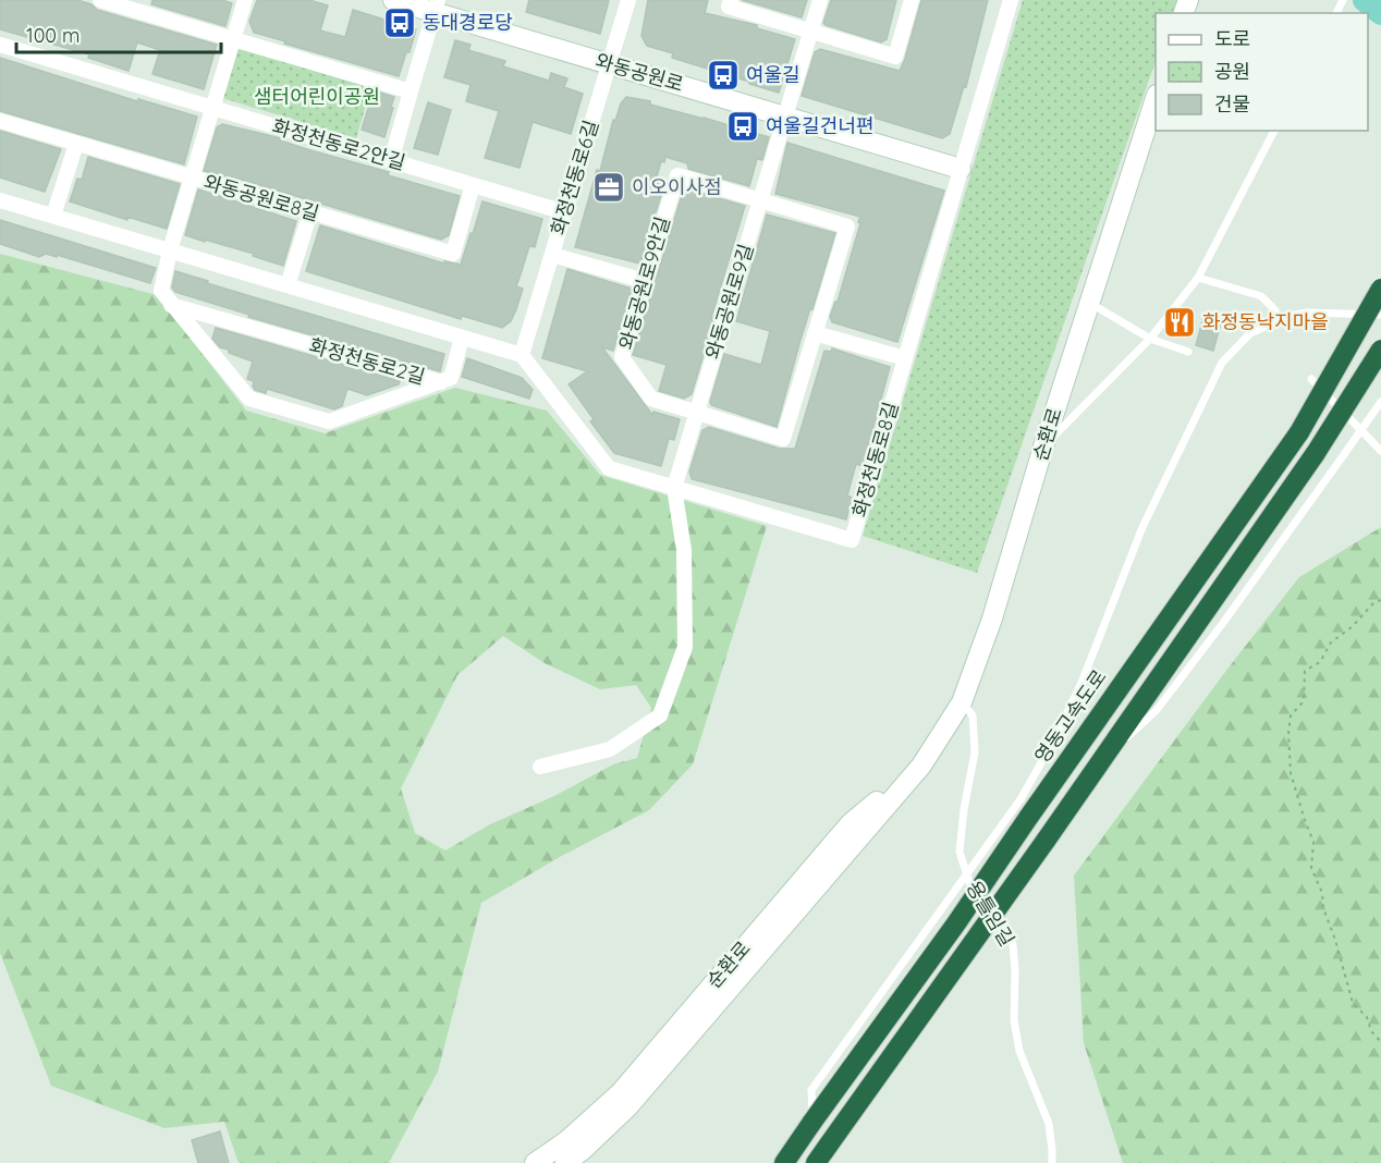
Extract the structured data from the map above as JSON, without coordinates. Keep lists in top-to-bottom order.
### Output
{
  "streets": {
    "highway": ["영동고속도로"],
    "main road": ["와동공원로", "순환로"],
    "street": [
      "화정천동로2안길",
      "화정천동로6길",
      "와동공원로8길",
      "와동공원로9안길",
      "와동공원로9길",
      "화정천동로2길",
      "화정천동로8길"
    ],
    "lane": ["용틀임길"]
  },
  "crossings": [
    ["와동공원로", "화정천동로6길"],
    ["와동공원로", "와동공원로9길"],
    ["와동공원로", "화정천동로8길"],
    ["화정천동로2안길", "화정천동로6길"],
    ["화정천동로2안길", "와동공원로8길"],
    ["화정천동로2안길", "화정천동로2길"],
    ["화정천동로6길", "화정천동로8길"],
    ["와동공원로8길", "화정천동로2길"],
    ["와동공원로9안길", "와동공원로9길"],
    ["와동공원로9길", "화정천동로8길"],
    ["순환로", "용틀임길"]
  ],
  "parks": ["샘터어린이공원"],
  "places": {
    "bus stop": ["동대경로당", "여울길", "여울길건너편"],
    "office": ["이오이사점"],
    "restaurant": ["화정동낙지마을"]
  },
  "legend": ["도로", "공원", "건물"],
  "scale_bar": "100 m"
}
